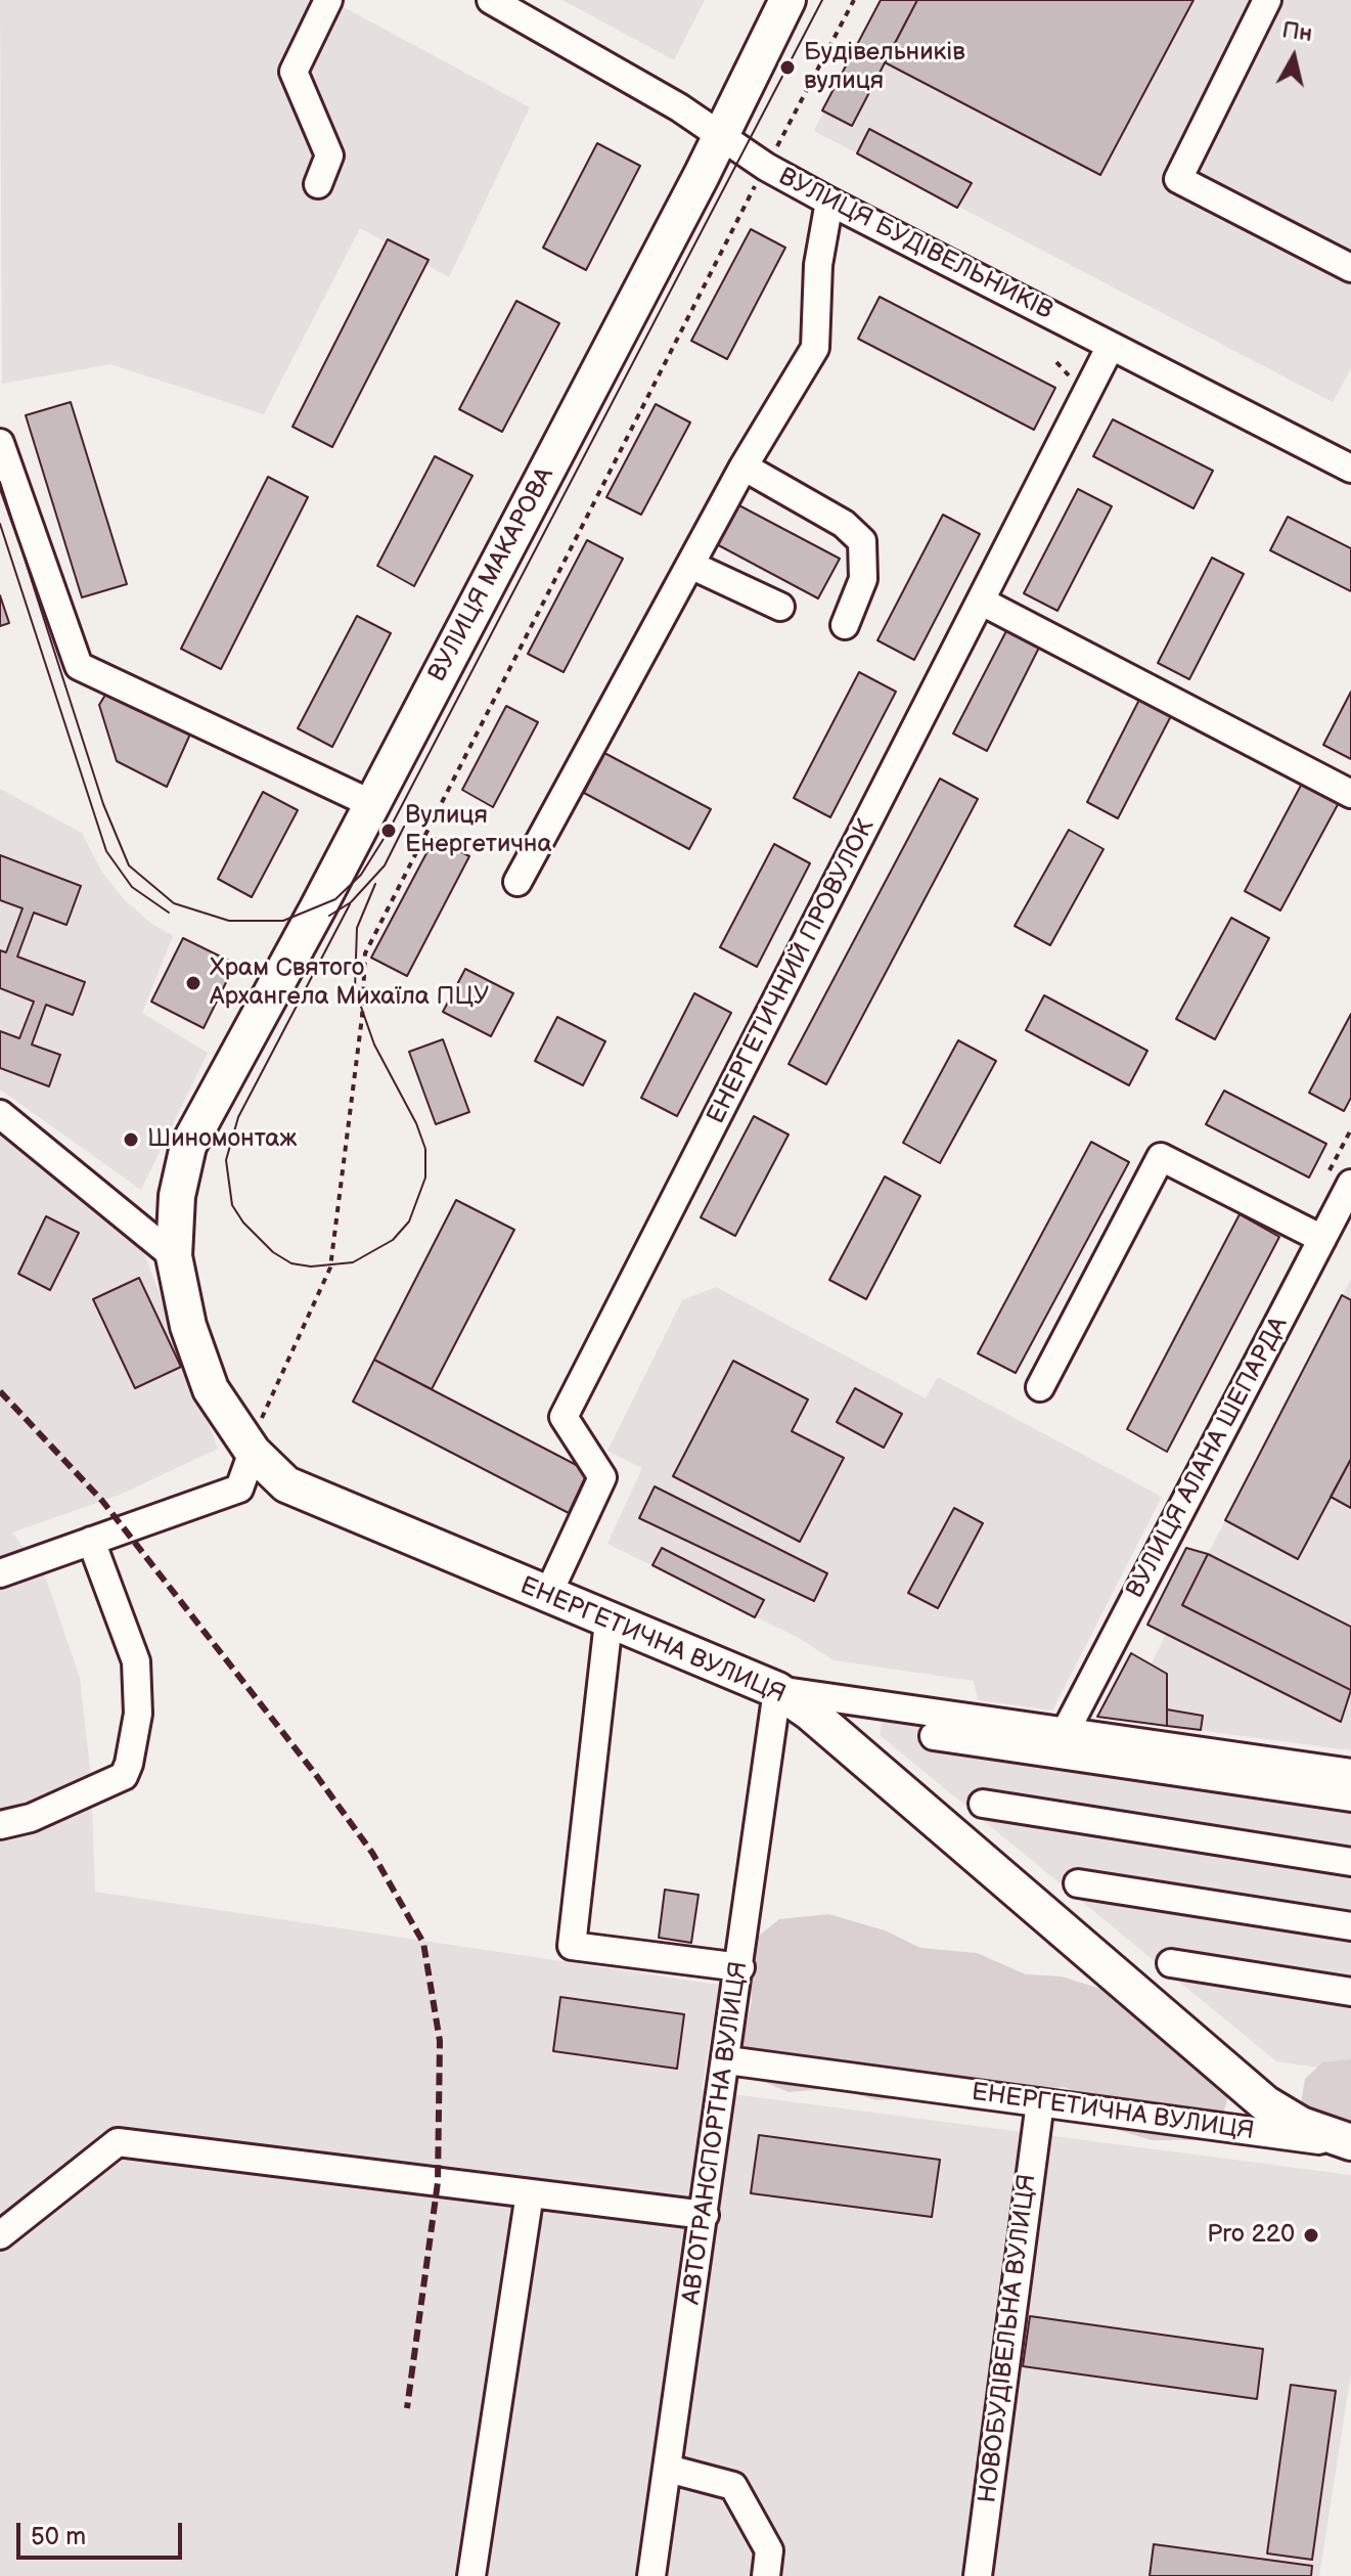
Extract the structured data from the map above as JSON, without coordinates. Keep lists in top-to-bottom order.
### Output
{
  "streets": {
    "main road": ["ВУЛИЦЯ МАКАРОВА", "ЕНЕРГЕТИЧНА ВУЛИЦЯ"],
    "street": [
      "ВУЛИЦЯ БУДІВЕЛЬНИКІВ",
      "ЕНЕРГЕТИЧНИЙ ПРОВУЛОК",
      "ВУЛИЦЯ АЛАНА ШЕПАРДА",
      "АВТОТРАНСПОРТНА ВУЛИЦЯ",
      "НОВОБУДІВЕЛЬНА ВУЛИЦЯ"
    ]
  },
  "crossings": [
    ["ВУЛИЦЯ БУДІВЕЛЬНИКІВ", "ВУЛИЦЯ МАКАРОВА"],
    ["ВУЛИЦЯ БУДІВЕЛЬНИКІВ", "ЕНЕРГЕТИЧНИЙ ПРОВУЛОК"],
    ["ВУЛИЦЯ МАКАРОВА", "ЕНЕРГЕТИЧНА ВУЛИЦЯ"],
    ["ЕНЕРГЕТИЧНИЙ ПРОВУЛОК", "ЕНЕРГЕТИЧНА ВУЛИЦЯ"],
    ["ЕНЕРГЕТИЧНА ВУЛИЦЯ", "АВТОТРАНСПОРТНА ВУЛИЦЯ"],
    ["ЕНЕРГЕТИЧНА ВУЛИЦЯ", "НОВОБУДІВЕЛЬНА ВУЛИЦЯ"]
  ],
  "places": [
    "Будівельників вулиця",
    "Вулиця Енергетична",
    "Храм Святого Архангела Михаїла ПЦУ",
    "Шиномонтаж",
    "Pro 220"
  ],
  "scale_bar": "50 m",
  "north": "top"
}
